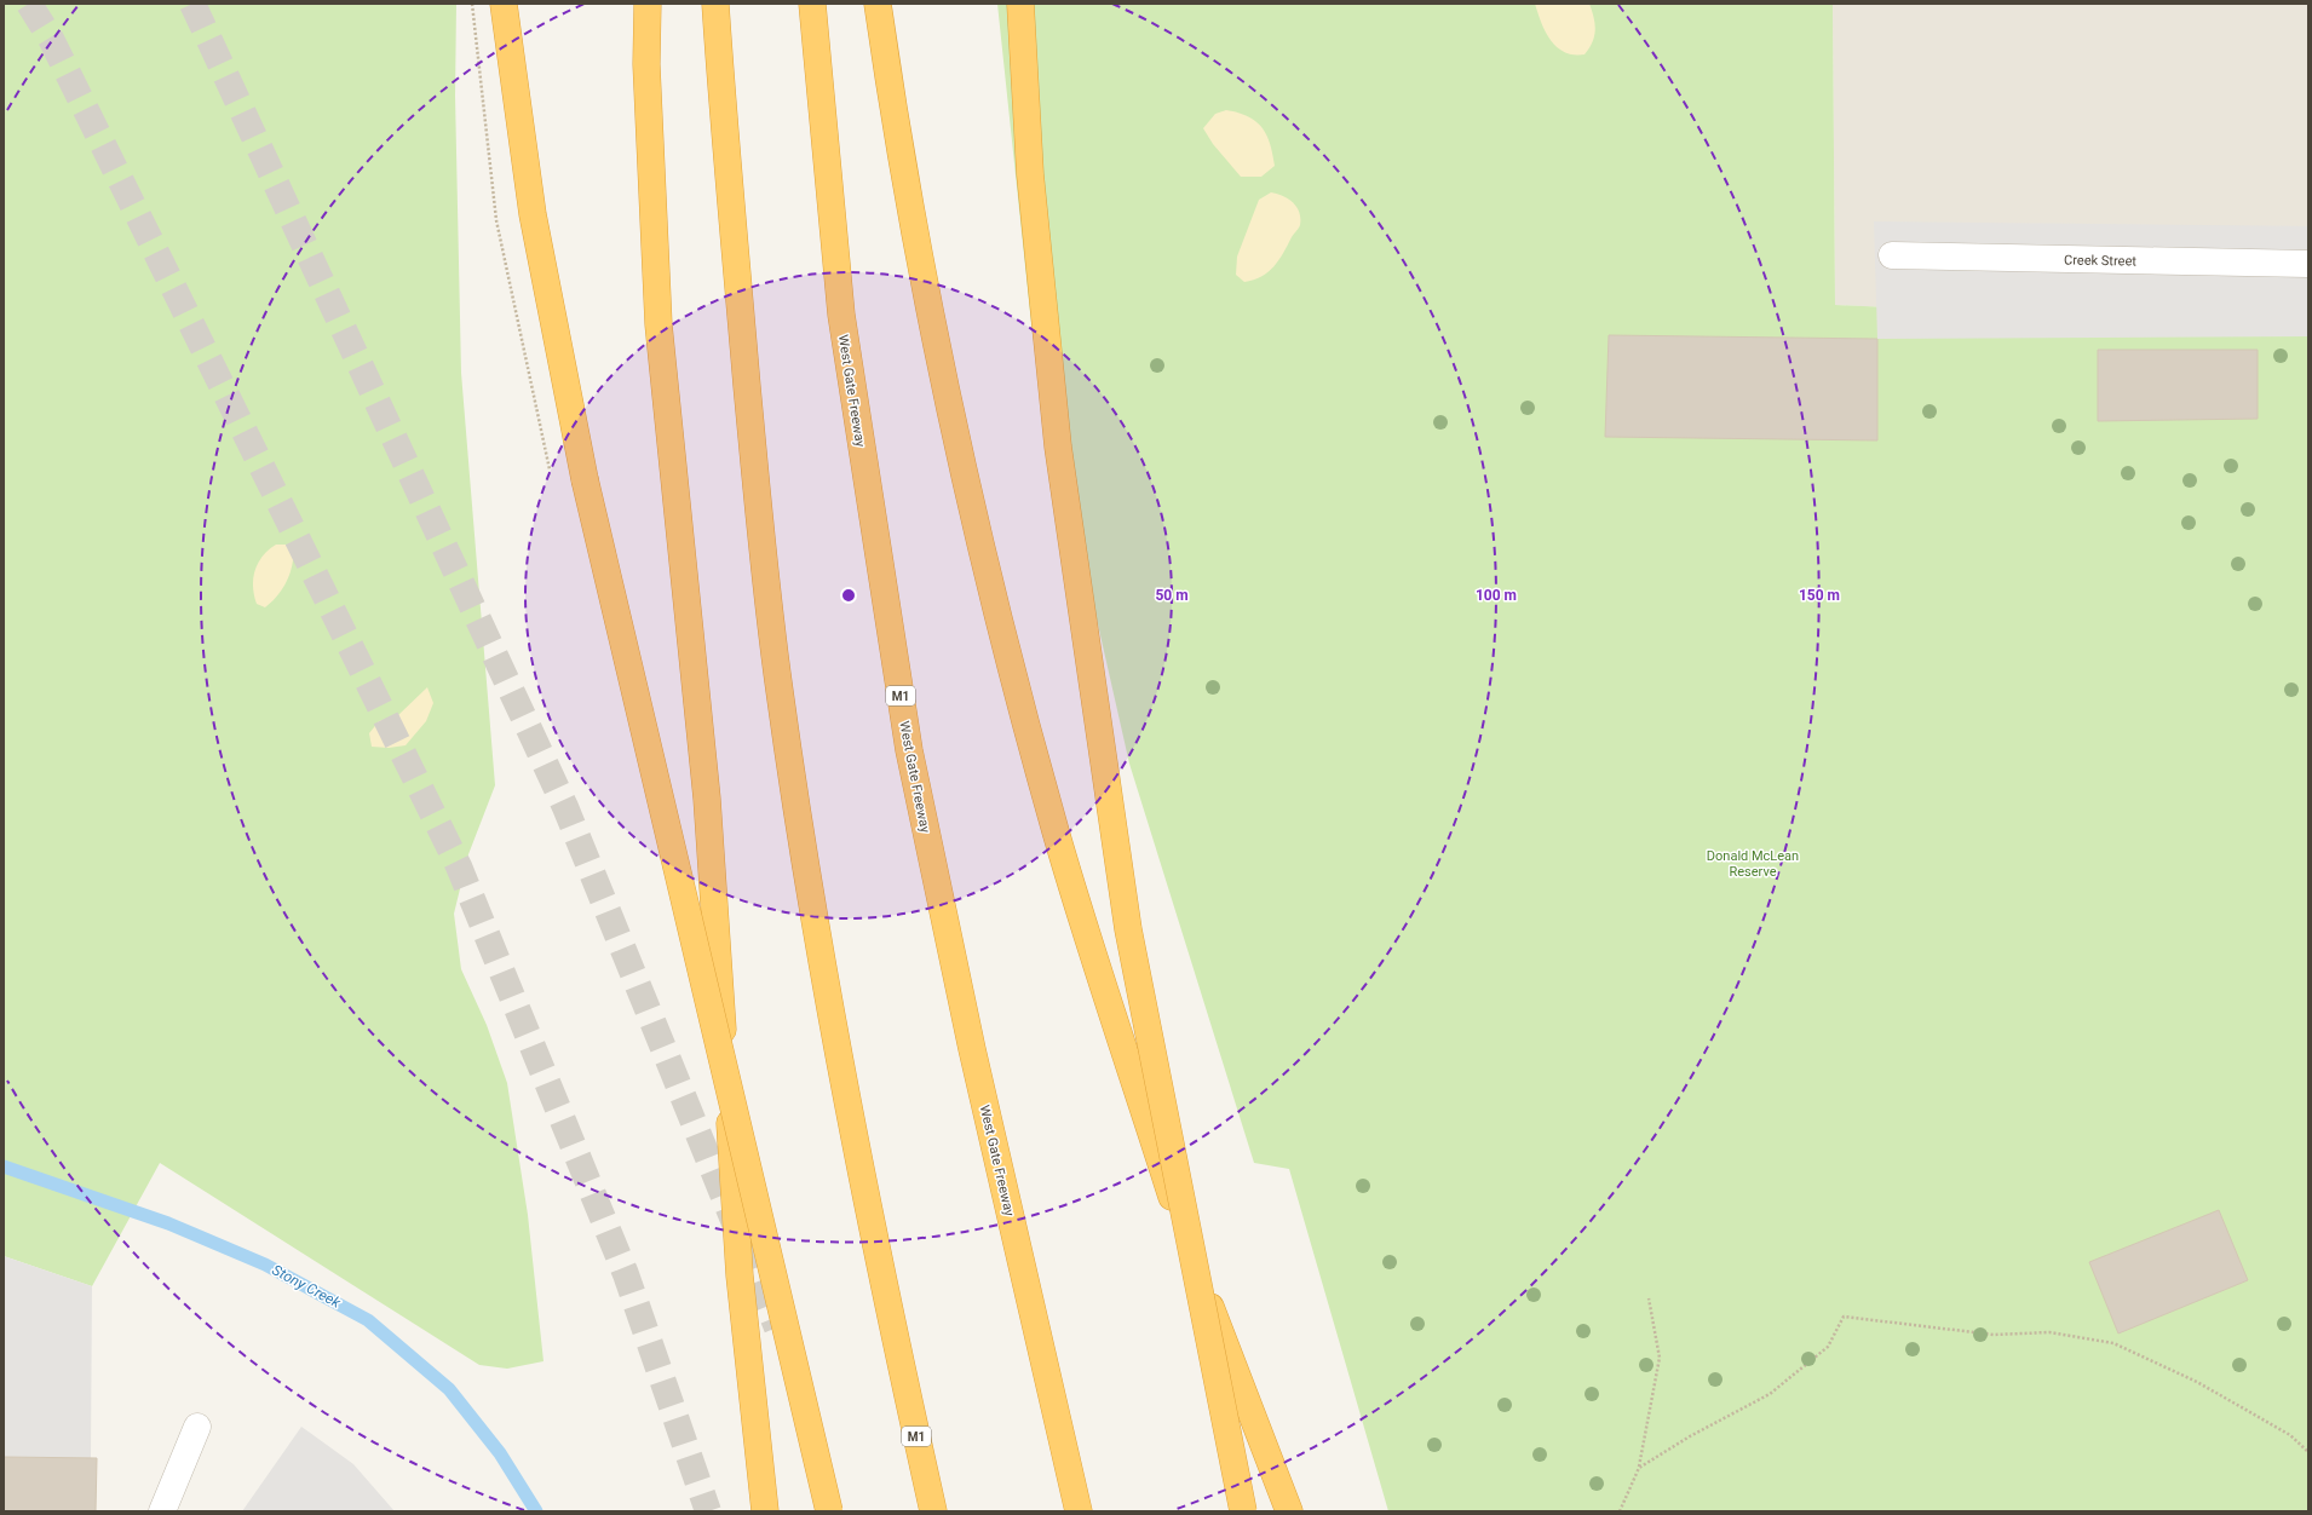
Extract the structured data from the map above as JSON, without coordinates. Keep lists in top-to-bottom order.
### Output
{
  "streets": {
    "highway": ["West Gate Freeway", "M1"],
    "street": ["Creek Street"]
  },
  "water": ["Stony Creek"],
  "parks": ["Donald McLean Reserve"],
  "rings": ["50 m", "100 m", "150 m"]
}
